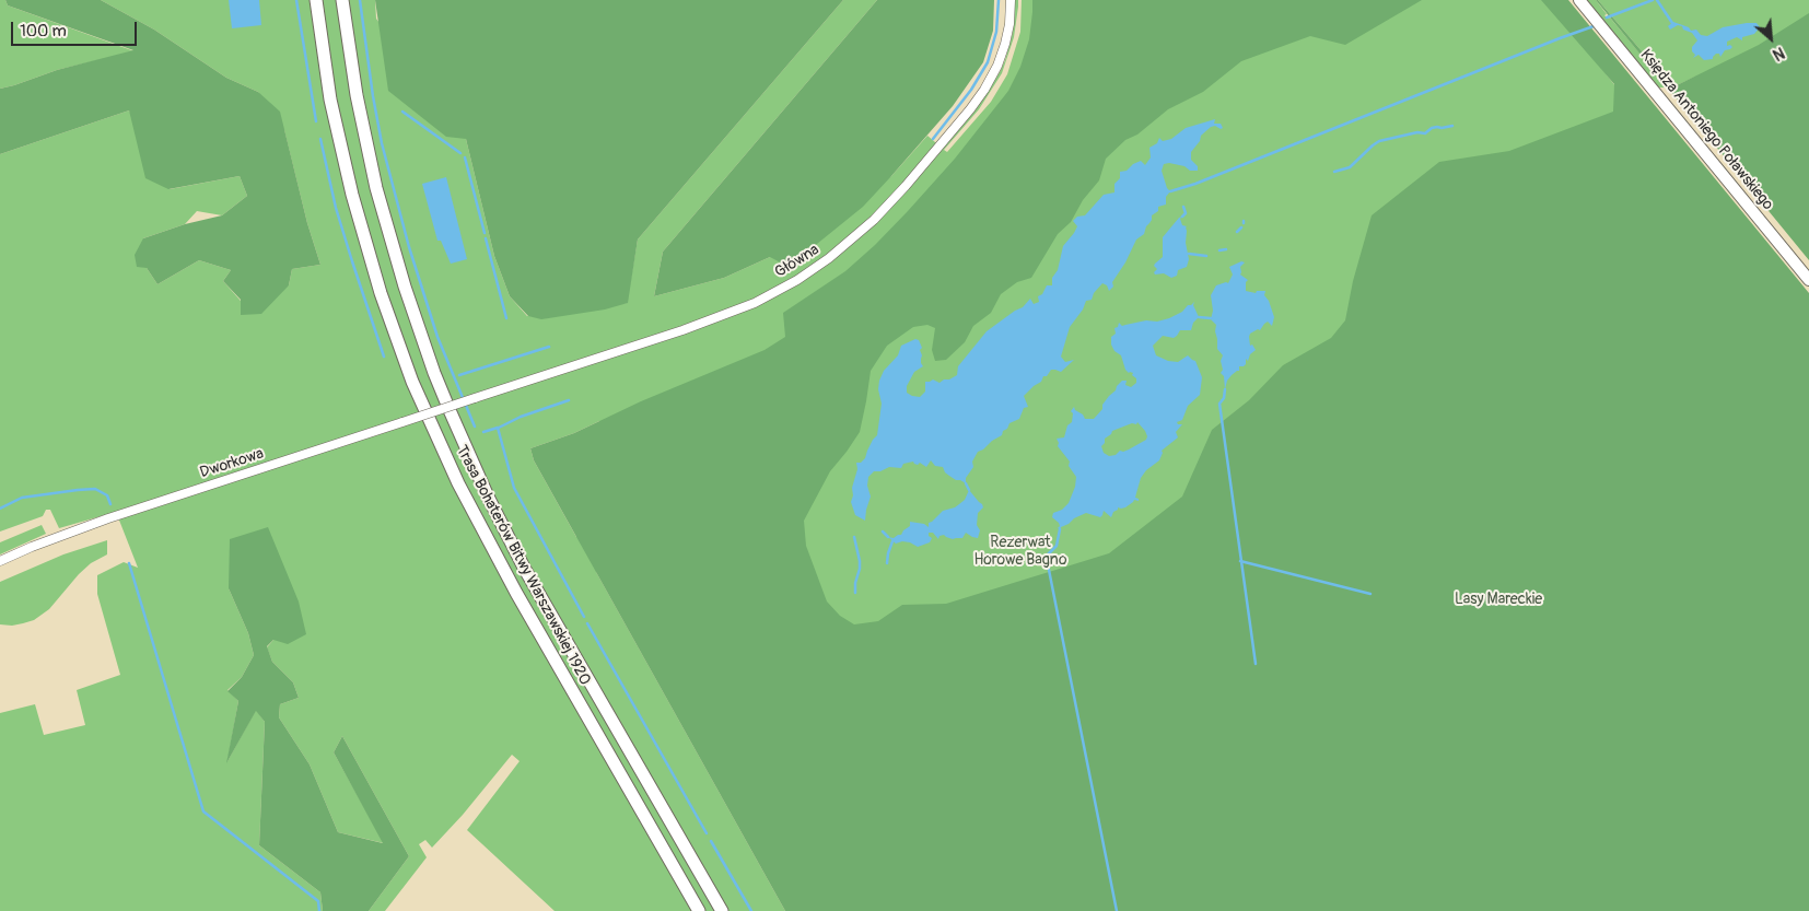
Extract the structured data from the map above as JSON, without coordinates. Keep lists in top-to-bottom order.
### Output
{
  "streets": {
    "highway": ["Trasa Bohaterów Bitwy Warszawskiej 1920"],
    "main road": ["Księdza Antoniego Poławskiego"],
    "street": ["Główna", "Dworkowa"]
  },
  "crossings": [
    ["Główna", "Dworkowa"]
  ],
  "parks": ["Rezerwat Horowe Bagno", "Lasy Mareckie"],
  "scale_bar": "100 m",
  "north": "bottom right"
}
